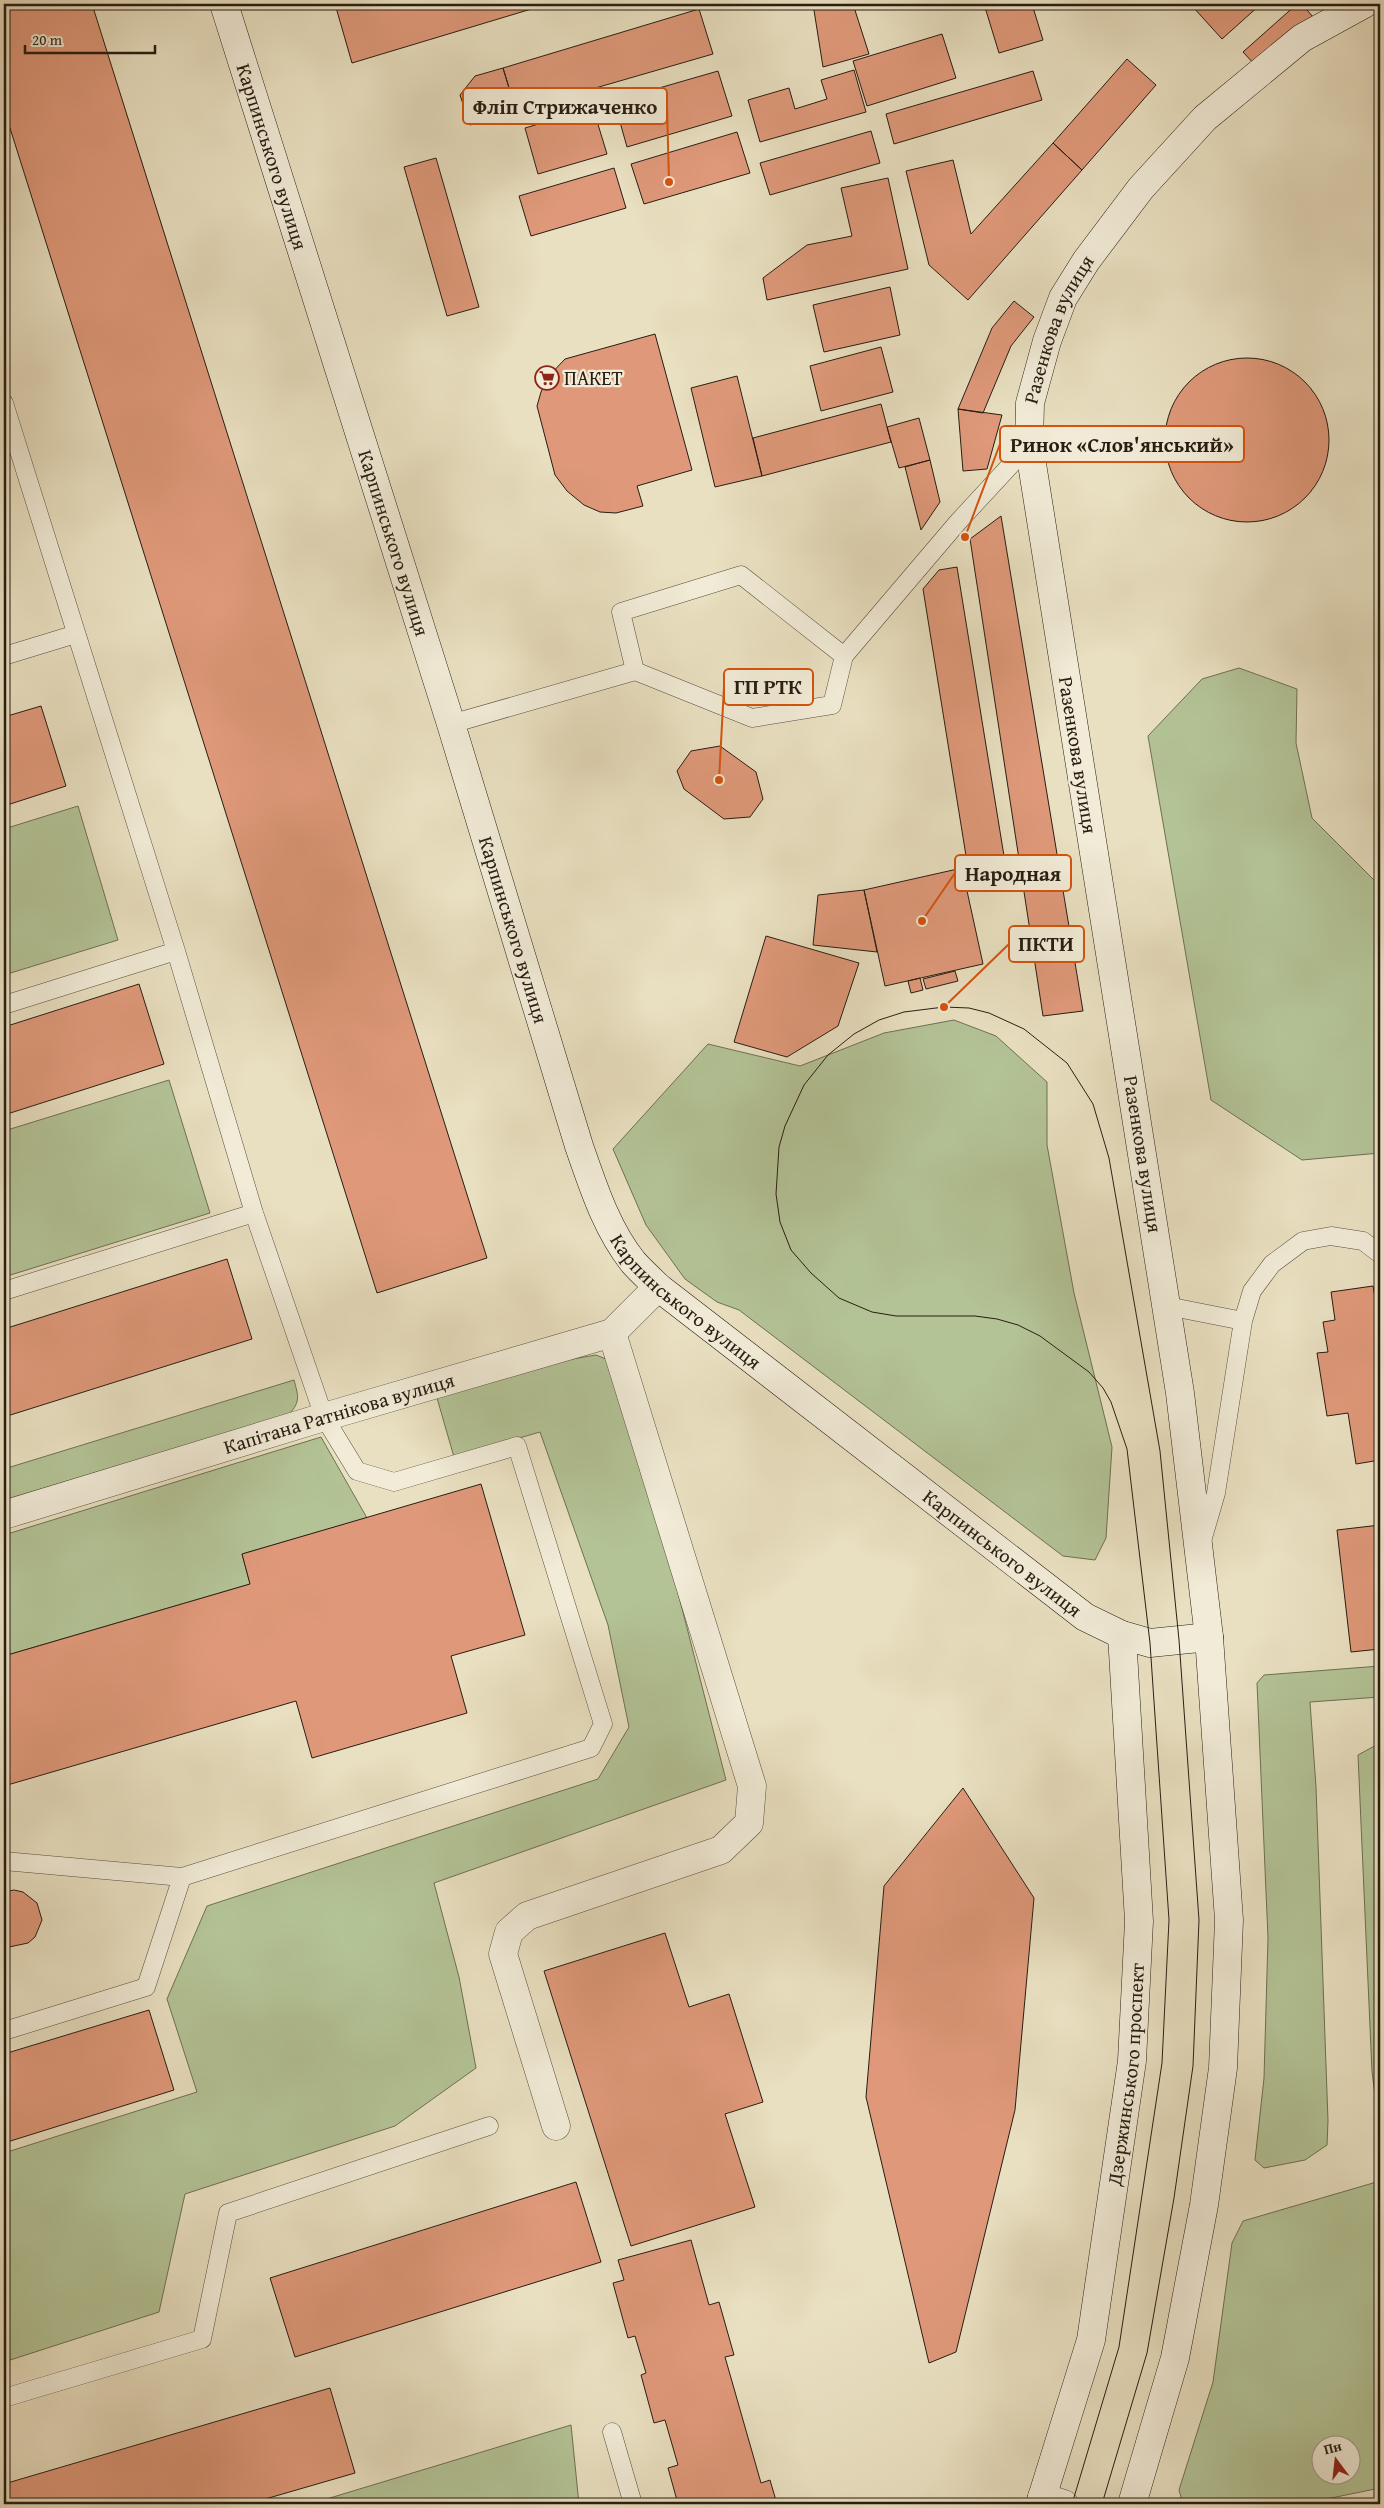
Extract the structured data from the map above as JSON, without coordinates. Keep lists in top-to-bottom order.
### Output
{
  "streets": {
    "street": [
      "Карпинського вулиця",
      "Разенкова вулиця",
      "Капітана Ратнікова вулиця",
      "Дзержинського проспект"
    ]
  },
  "crossings": [
    ["Карпинського вулиця", "Разенкова вулиця"],
    ["Карпинського вулиця", "Капітана Ратнікова вулиця"],
    ["Карпинського вулиця", "Дзержинського проспект"]
  ],
  "places": {
    "other": [
      "Фліп Стрижаченко",
      "Ринок «Слов'янський»",
      "ГП РТК",
      "Народная",
      "ПКТИ"
    ],
    "supermarket": ["ПАКЕТ"]
  },
  "scale_bar": "20 m",
  "north": "top"
}
